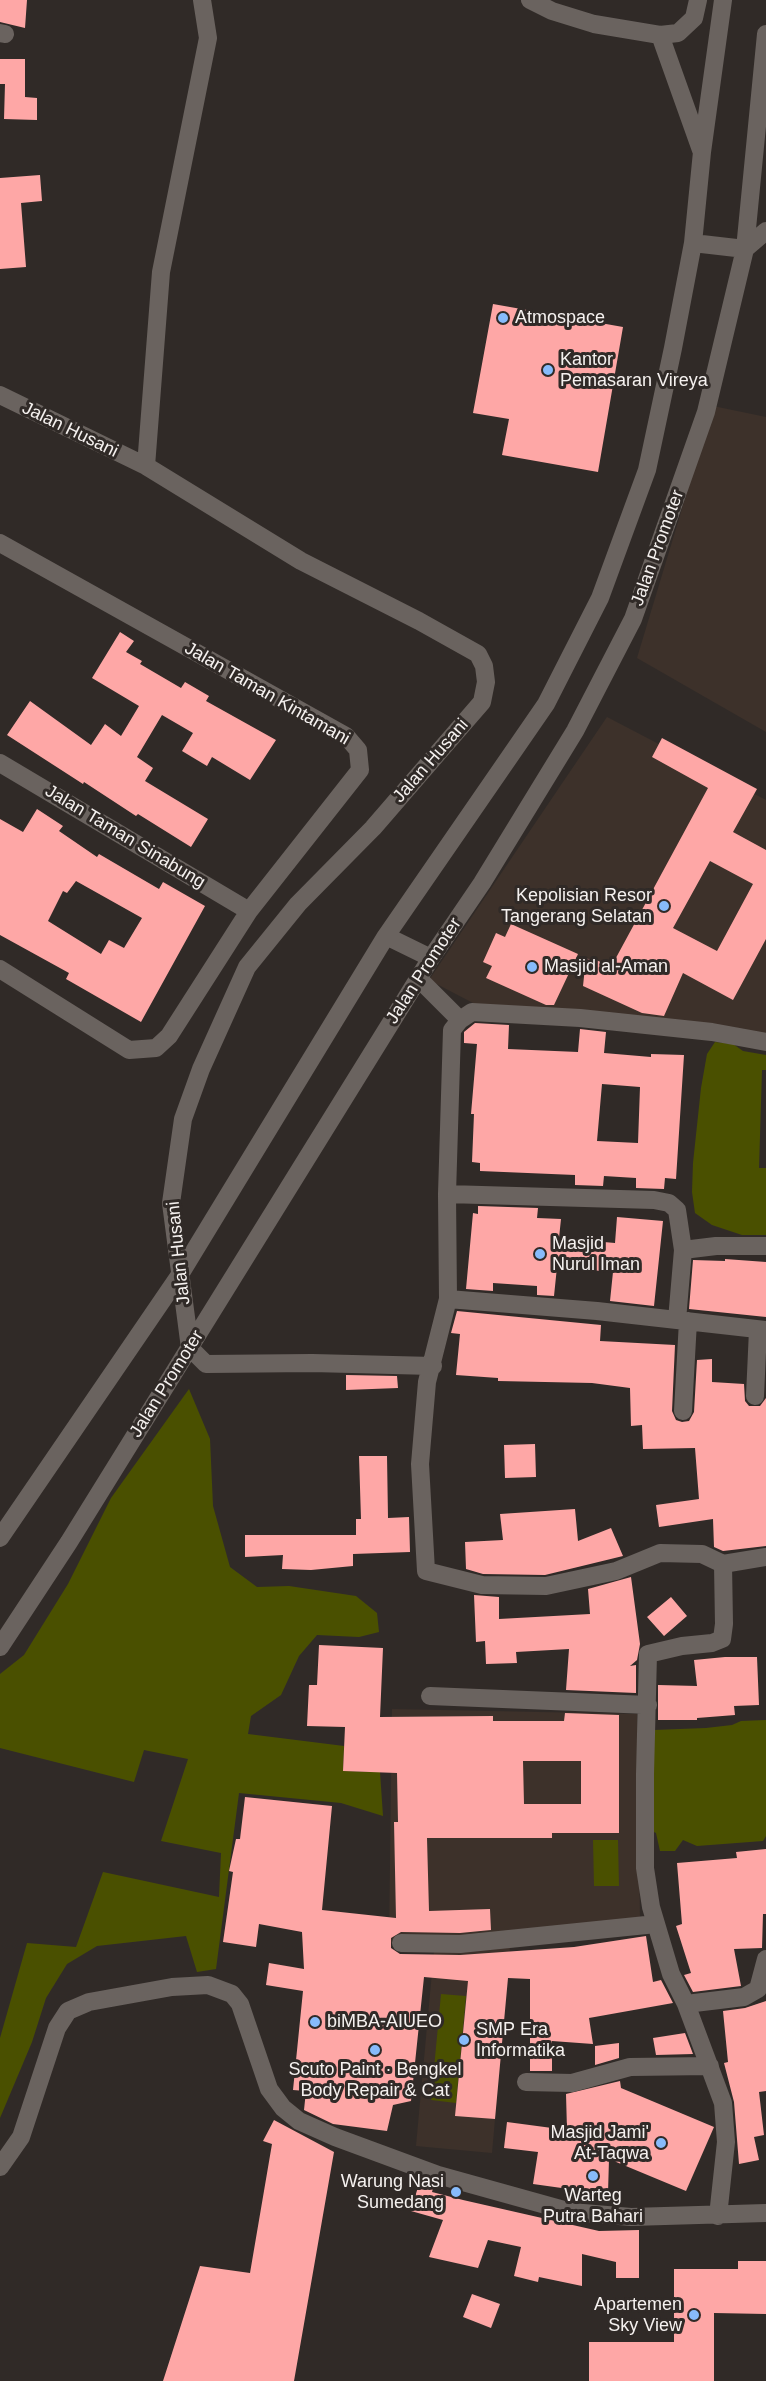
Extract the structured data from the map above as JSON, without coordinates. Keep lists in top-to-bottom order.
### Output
{
  "streets": {
    "street": [
      "Jalan Husani",
      "Jalan Promoter",
      "Jalan Taman Kintamani",
      "Jalan Taman Sinabung"
    ]
  },
  "crossings": [
    ["Jalan Husani", "Jalan Promoter"],
    ["Jalan Taman Kintamani", "Jalan Taman Sinabung"]
  ],
  "places": [
    "Atmospace",
    "Kantor Pemasaran Vireya",
    "Kepolisian Resor Tangerang Selatan",
    "Masjid al-Aman",
    "Masjid Nurul Iman",
    "biMBA-AIUEO",
    "SMP Era Informatika",
    "Scuto Paint · Bengkel Body Repair & Cat",
    "Masjid Jami' At-Taqwa",
    "Warteg Putra Bahari",
    "Warung Nasi Sumedang",
    "Apartemen Sky View"
  ]
}
